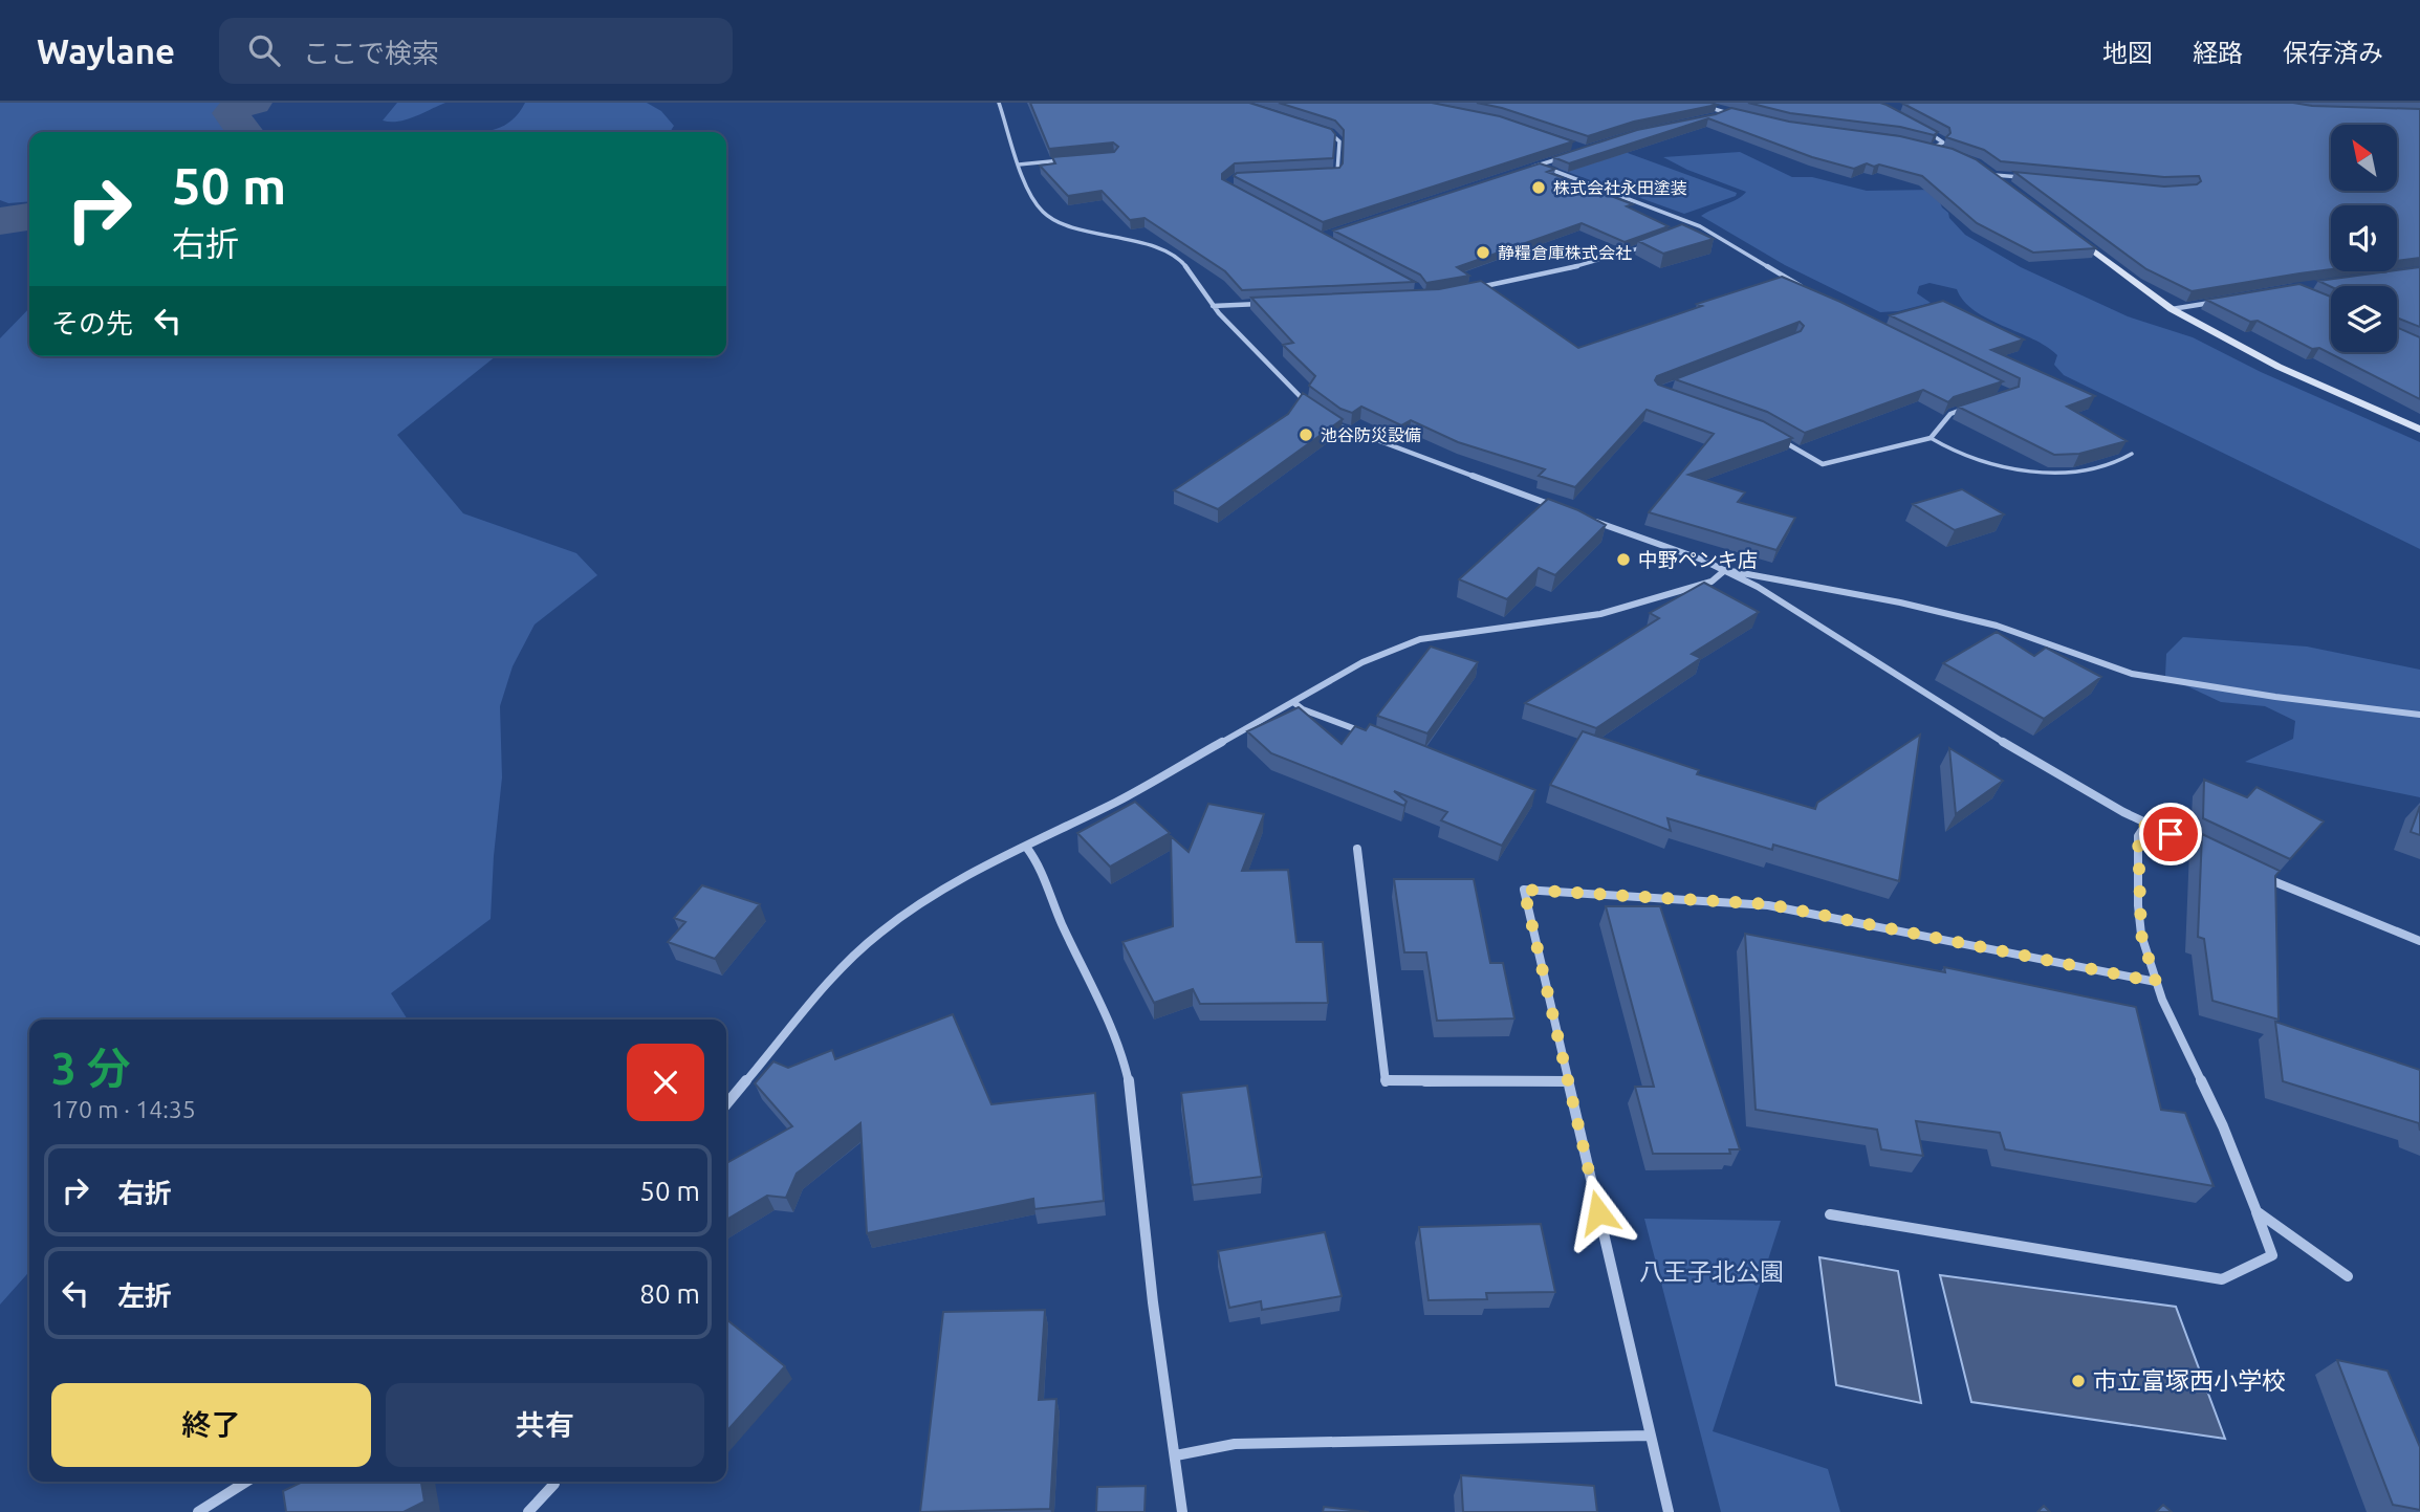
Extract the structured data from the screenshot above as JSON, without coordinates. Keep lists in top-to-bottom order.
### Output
{
  "parks": ["八王子北公園"],
  "places": [
    "株式会社永田塗装",
    "静糧倉庫株式会社",
    "池谷防災設備",
    "中野ペンキ店",
    "市立富塚西小学校"
  ],
  "north": "top left",
  "page": {
    "header": "Waylane",
    "search": "ここで検索",
    "nav": ["地図", "経路", "保存済み"],
    "turn": ["50 m", "右折"],
    "then": "その先",
    "heading": ["3 分", "170 m · 14:35"],
    "list": [
      {
        "name": "右折",
        "value": "50 m"
      },
      {
        "name": "左折",
        "value": "80 m"
      }
    ],
    "buttons": ["終了", "共有"]
  }
}
